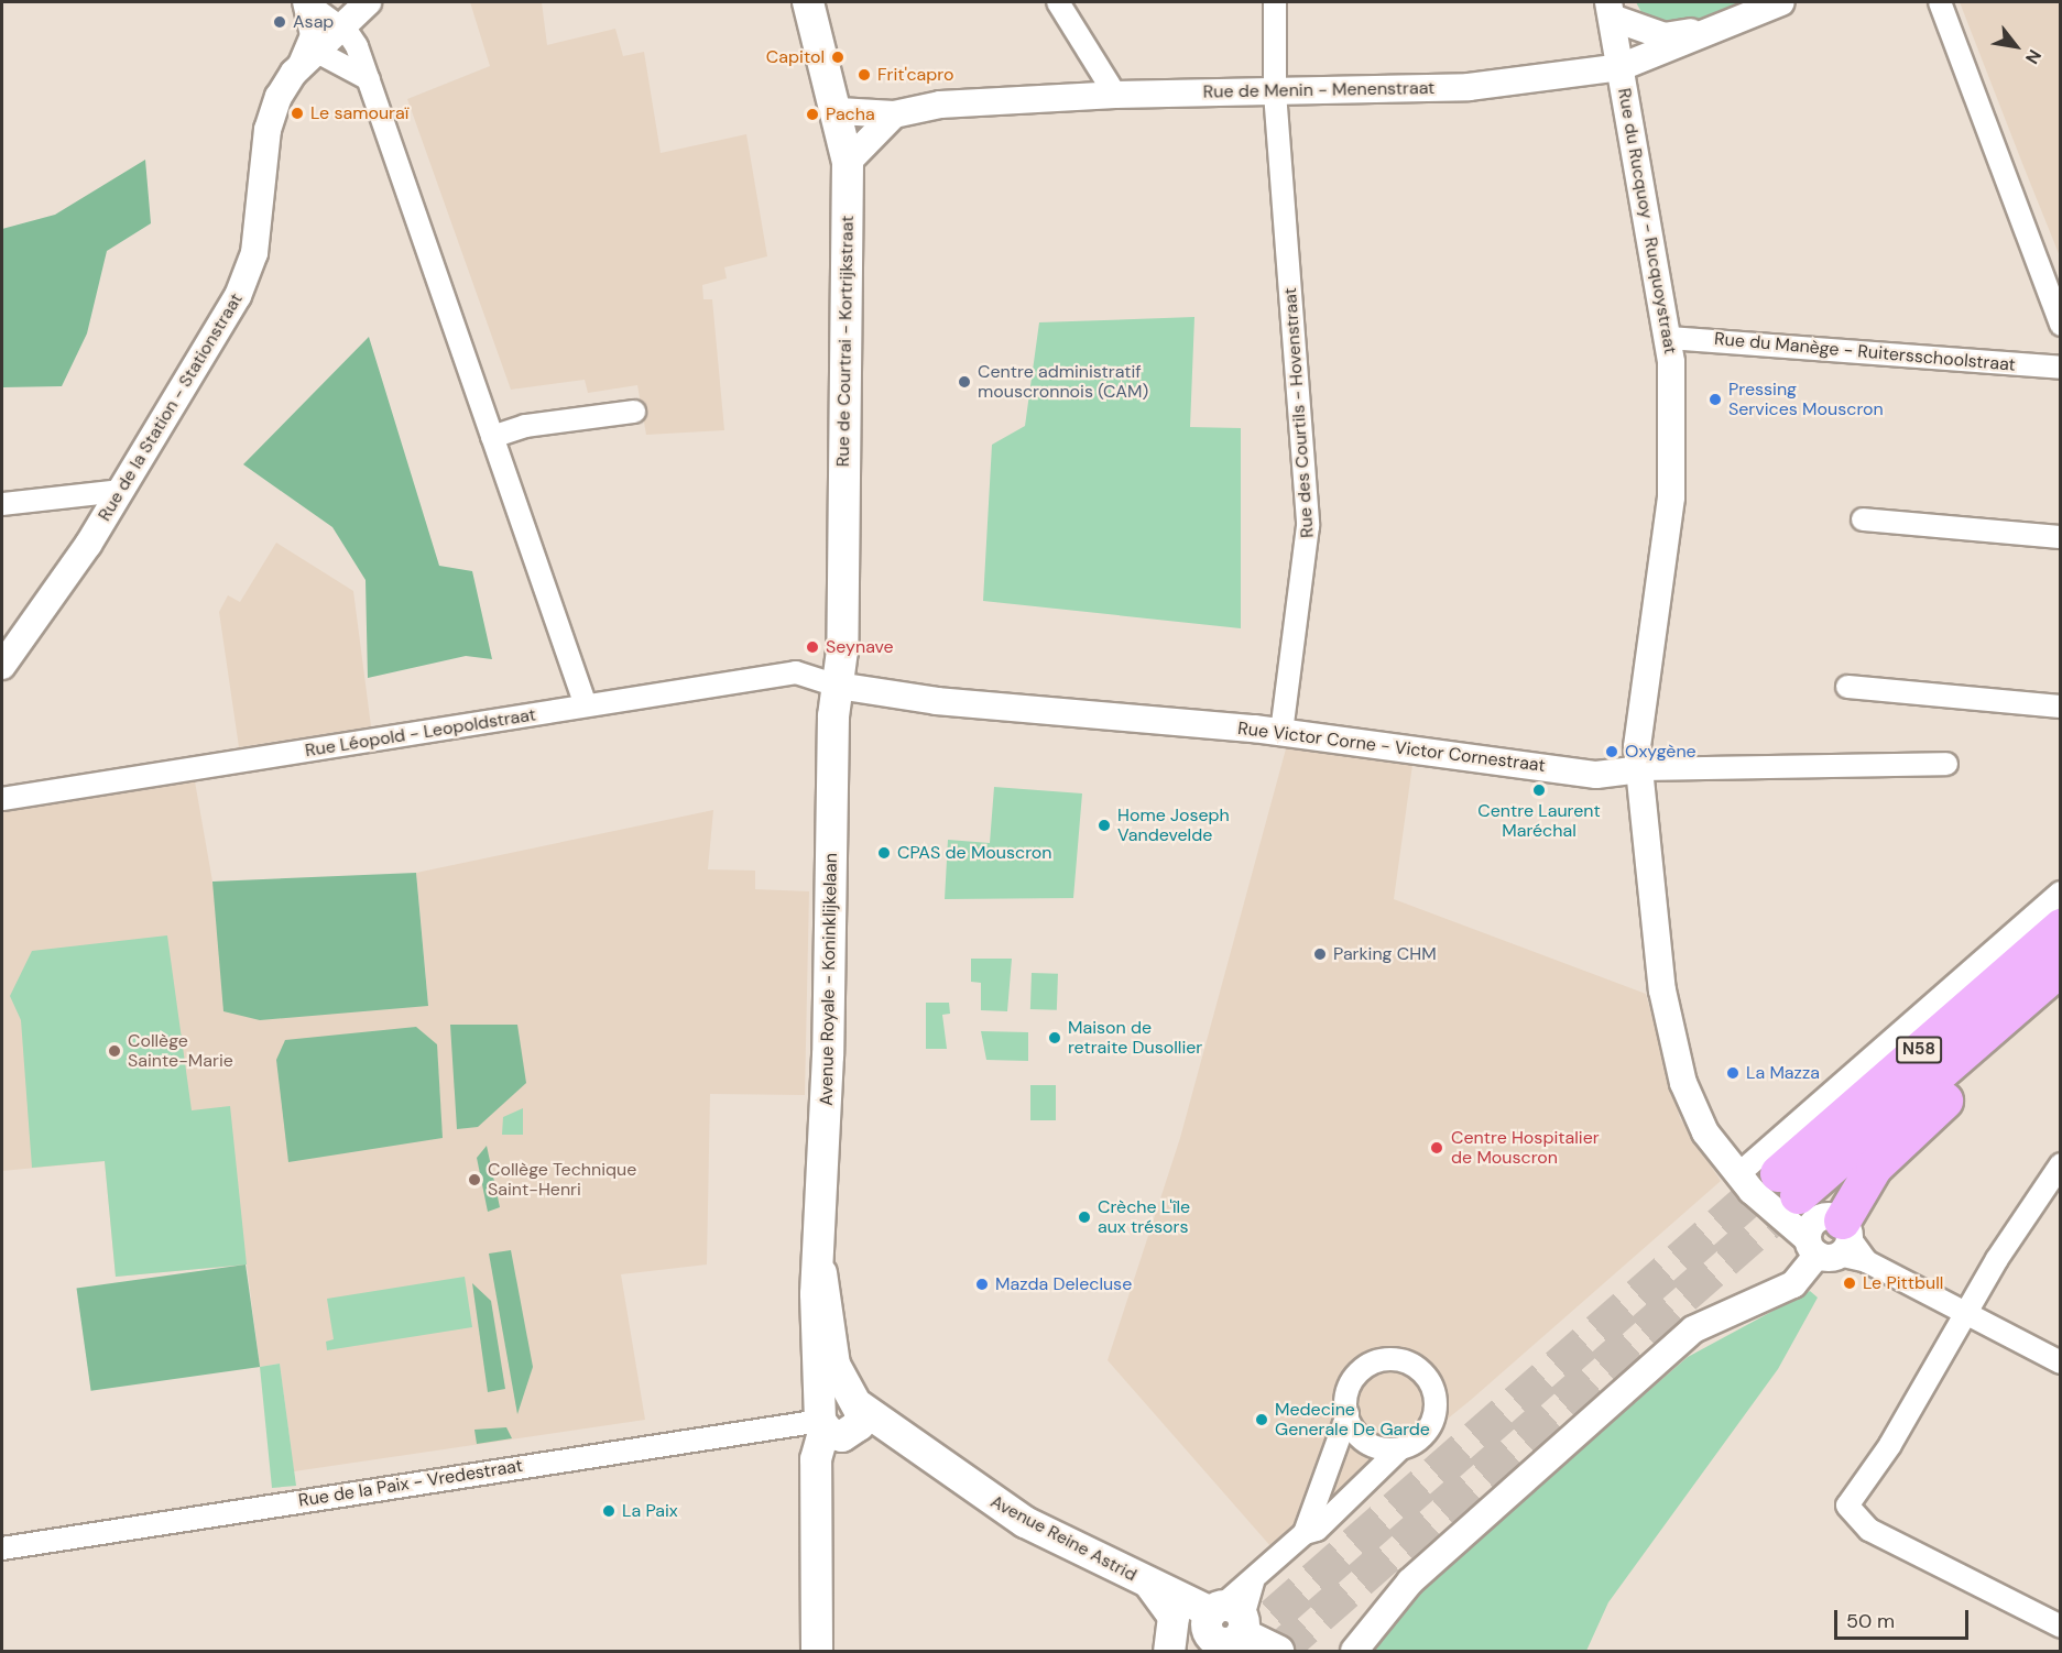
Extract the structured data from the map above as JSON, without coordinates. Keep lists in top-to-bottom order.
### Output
{
  "streets": {
    "highway": ["N58"],
    "main road": ["Rue de Courtrai - Kortrijkstraat", "Avenue Royale - Koninklijkelaan", "Avenue Reine Astrid"],
    "street": [
      "Rue de Menin - Menenstraat",
      "Rue du Rucquoy - Rucquoystraat",
      "Rue du Manège - Ruitersschoolstraat",
      "Rue de la Station - Stationstraat",
      "Rue des Courtils - Hovenstraat",
      "Rue Léopold - Leopoldstraat",
      "Rue Victor Corne - Victor Cornestraat",
      "Rue de la Paix - Vredestraat"
    ]
  },
  "crossings": [
    ["Rue de Menin - Menenstraat", "Rue du Rucquoy - Rucquoystraat"],
    ["Rue de Menin - Menenstraat", "Rue de Courtrai - Kortrijkstraat"],
    ["Rue de Menin - Menenstraat", "Rue des Courtils - Hovenstraat"],
    ["Rue du Rucquoy - Rucquoystraat", "Rue du Manège - Ruitersschoolstraat"],
    ["Rue du Rucquoy - Rucquoystraat", "Rue Victor Corne - Victor Cornestraat"],
    ["Rue du Rucquoy - Rucquoystraat", "N58"],
    ["Rue de Courtrai - Kortrijkstraat", "Rue Léopold - Leopoldstraat"],
    ["Rue de Courtrai - Kortrijkstraat", "Rue Victor Corne - Victor Cornestraat"],
    ["Rue de Courtrai - Kortrijkstraat", "Avenue Royale - Koninklijkelaan"],
    ["Rue des Courtils - Hovenstraat", "Rue Victor Corne - Victor Cornestraat"],
    ["Rue Léopold - Leopoldstraat", "Rue Victor Corne - Victor Cornestraat"],
    ["Rue Léopold - Leopoldstraat", "Avenue Royale - Koninklijkelaan"],
    ["Rue Victor Corne - Victor Cornestraat", "Avenue Royale - Koninklijkelaan"],
    ["Avenue Royale - Koninklijkelaan", "Rue de la Paix - Vredestraat"],
    ["Avenue Royale - Koninklijkelaan", "Avenue Reine Astrid"],
    ["Rue de la Paix - Vredestraat", "Avenue Reine Astrid"]
  ],
  "places": [
    "Asap",
    "Capitol",
    "Frit'capro",
    "Le samouraï",
    "Pacha",
    "Centre administratif mouscronnois (CAM)",
    "Pressing Services Mouscron",
    "Seynave",
    "Oxygène",
    "Centre Laurent Maréchal",
    "Home Joseph Vandevelde",
    "CPAS de Mouscron",
    "Parking CHM",
    "Maison de retraite Dusollier",
    "Collège Sainte-Marie",
    "La Mazza",
    "Centre Hospitalier de Mouscron",
    "Collège Technique Saint-Henri",
    "Crèche L'île aux trésors",
    "Le Pittbull",
    "Mazda Delecluse",
    "Medecine Generale De Garde",
    "La Paix"
  ],
  "scale_bar": "50 m",
  "north": "bottom right"
}
